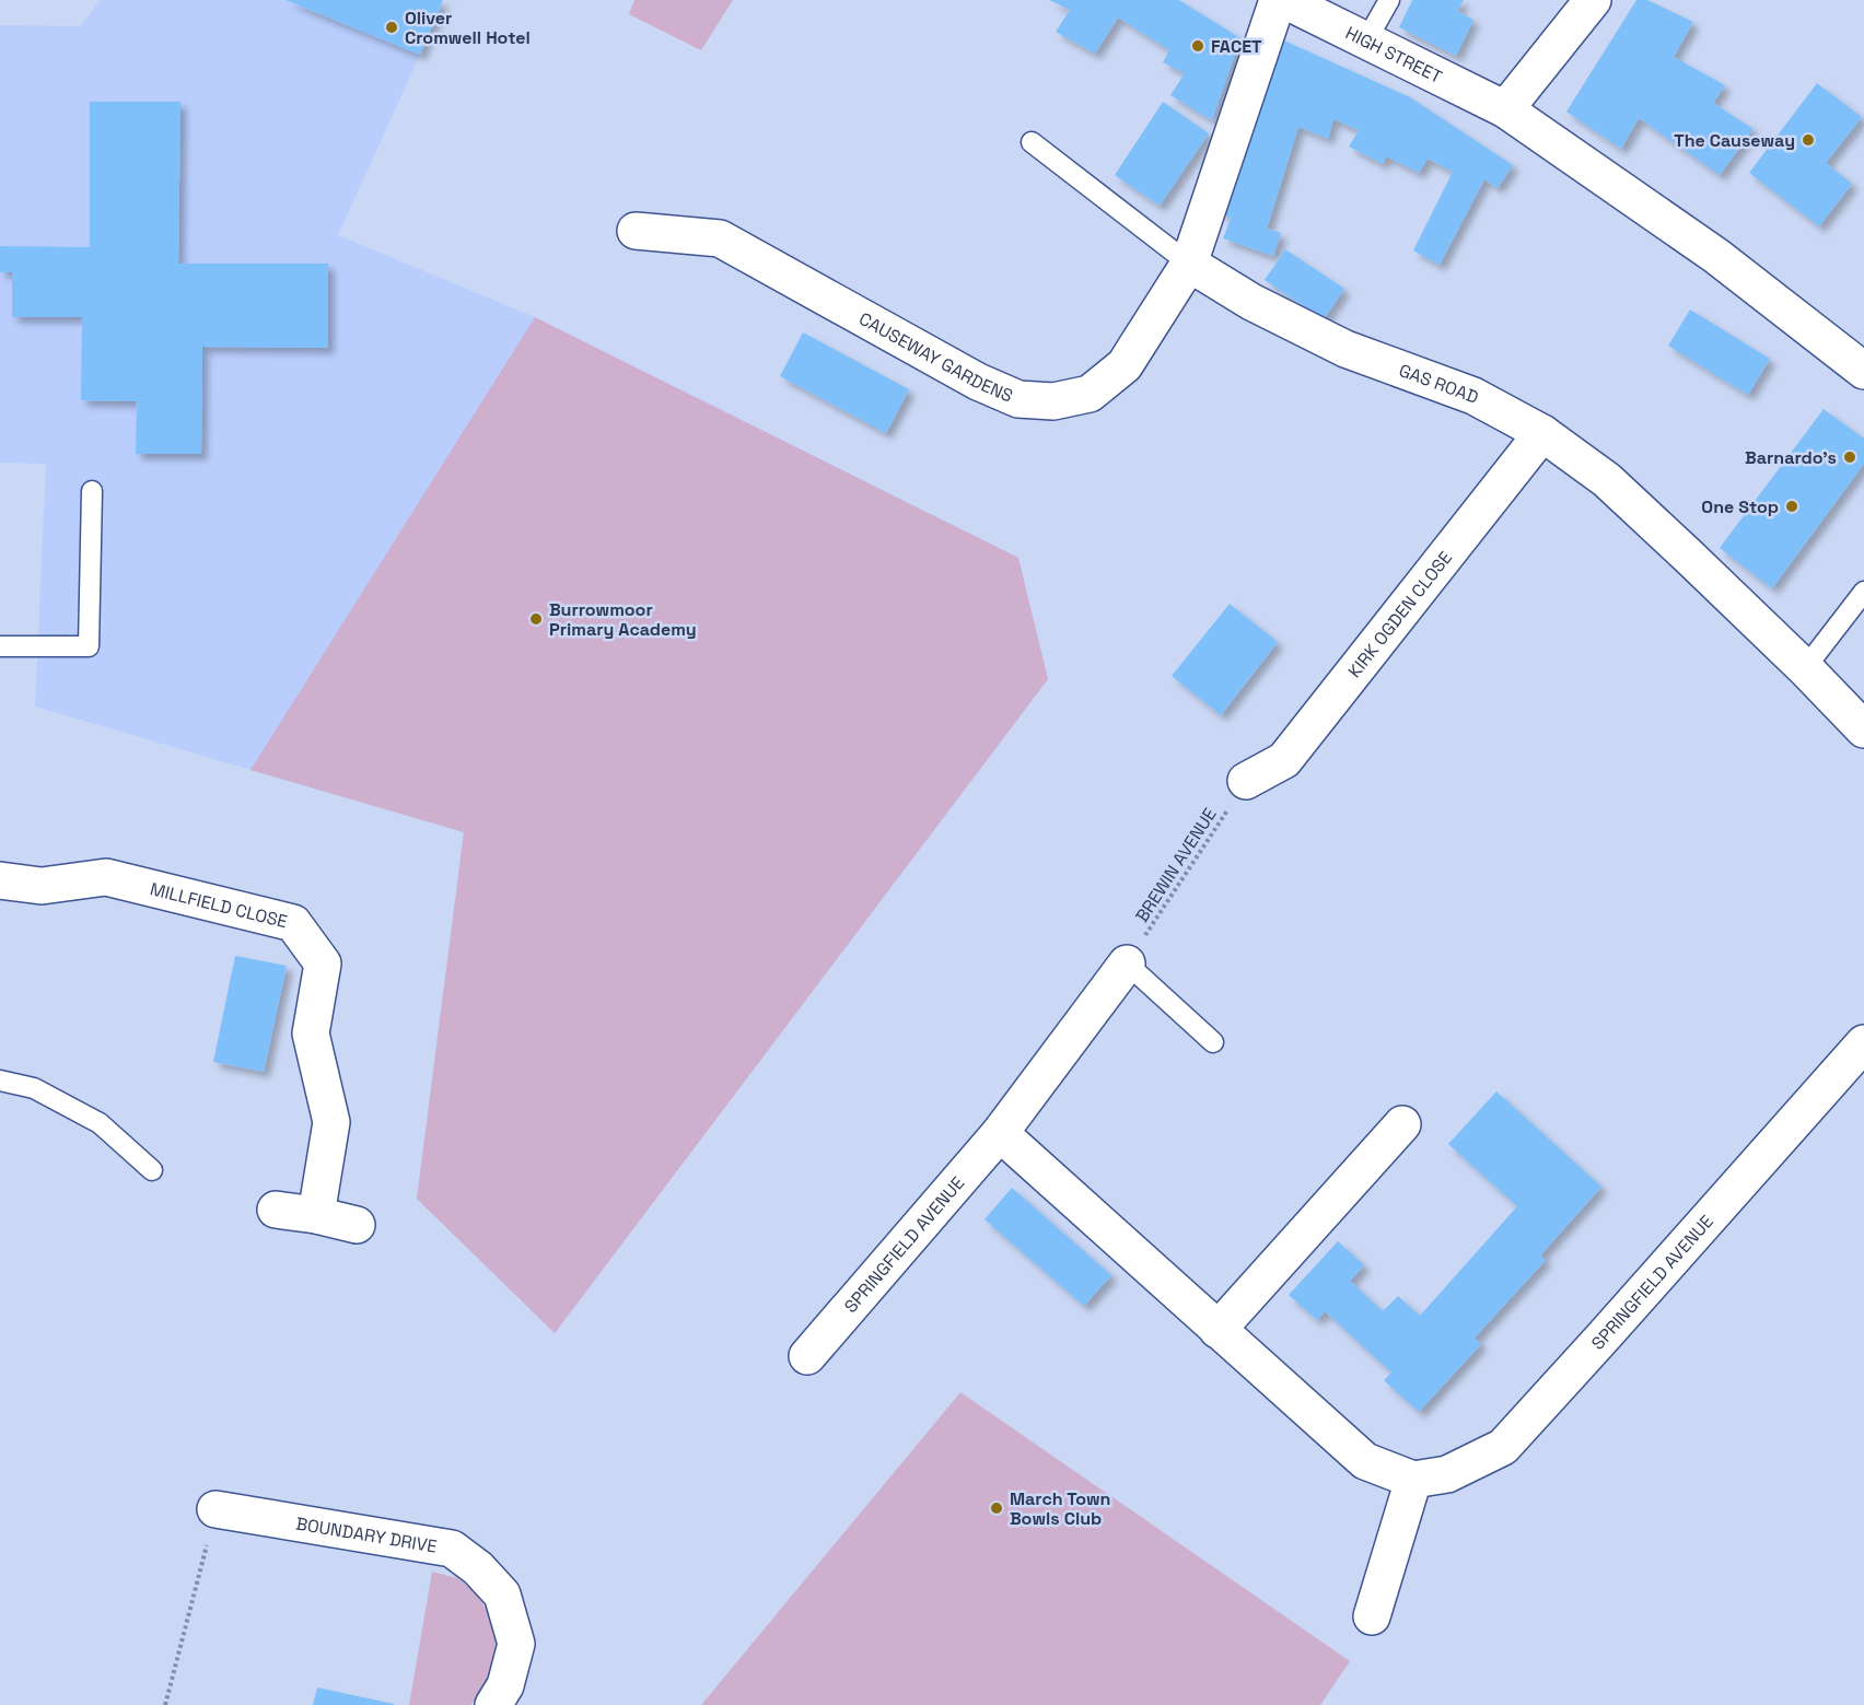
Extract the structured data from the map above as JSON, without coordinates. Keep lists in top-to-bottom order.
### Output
{
  "streets": {
    "street": [
      "HIGH STREET",
      "CAUSEWAY GARDENS",
      "GAS ROAD",
      "KIRK OGDEN CLOSE",
      "MILLFIELD CLOSE",
      "SPRINGFIELD AVENUE",
      "BOUNDARY DRIVE"
    ],
    "path": ["BREWIN AVENUE"]
  },
  "crossings": [
    ["CAUSEWAY GARDENS", "GAS ROAD"],
    ["GAS ROAD", "KIRK OGDEN CLOSE"],
    ["KIRK OGDEN CLOSE", "BREWIN AVENUE"],
    ["BREWIN AVENUE", "SPRINGFIELD AVENUE"]
  ],
  "places": [
    "Oliver Cromwell Hotel",
    "FACET",
    "The Causeway",
    "Barnardo's",
    "One Stop",
    "Burrowmoor Primary Academy",
    "March Town Bowls Club"
  ]
}
